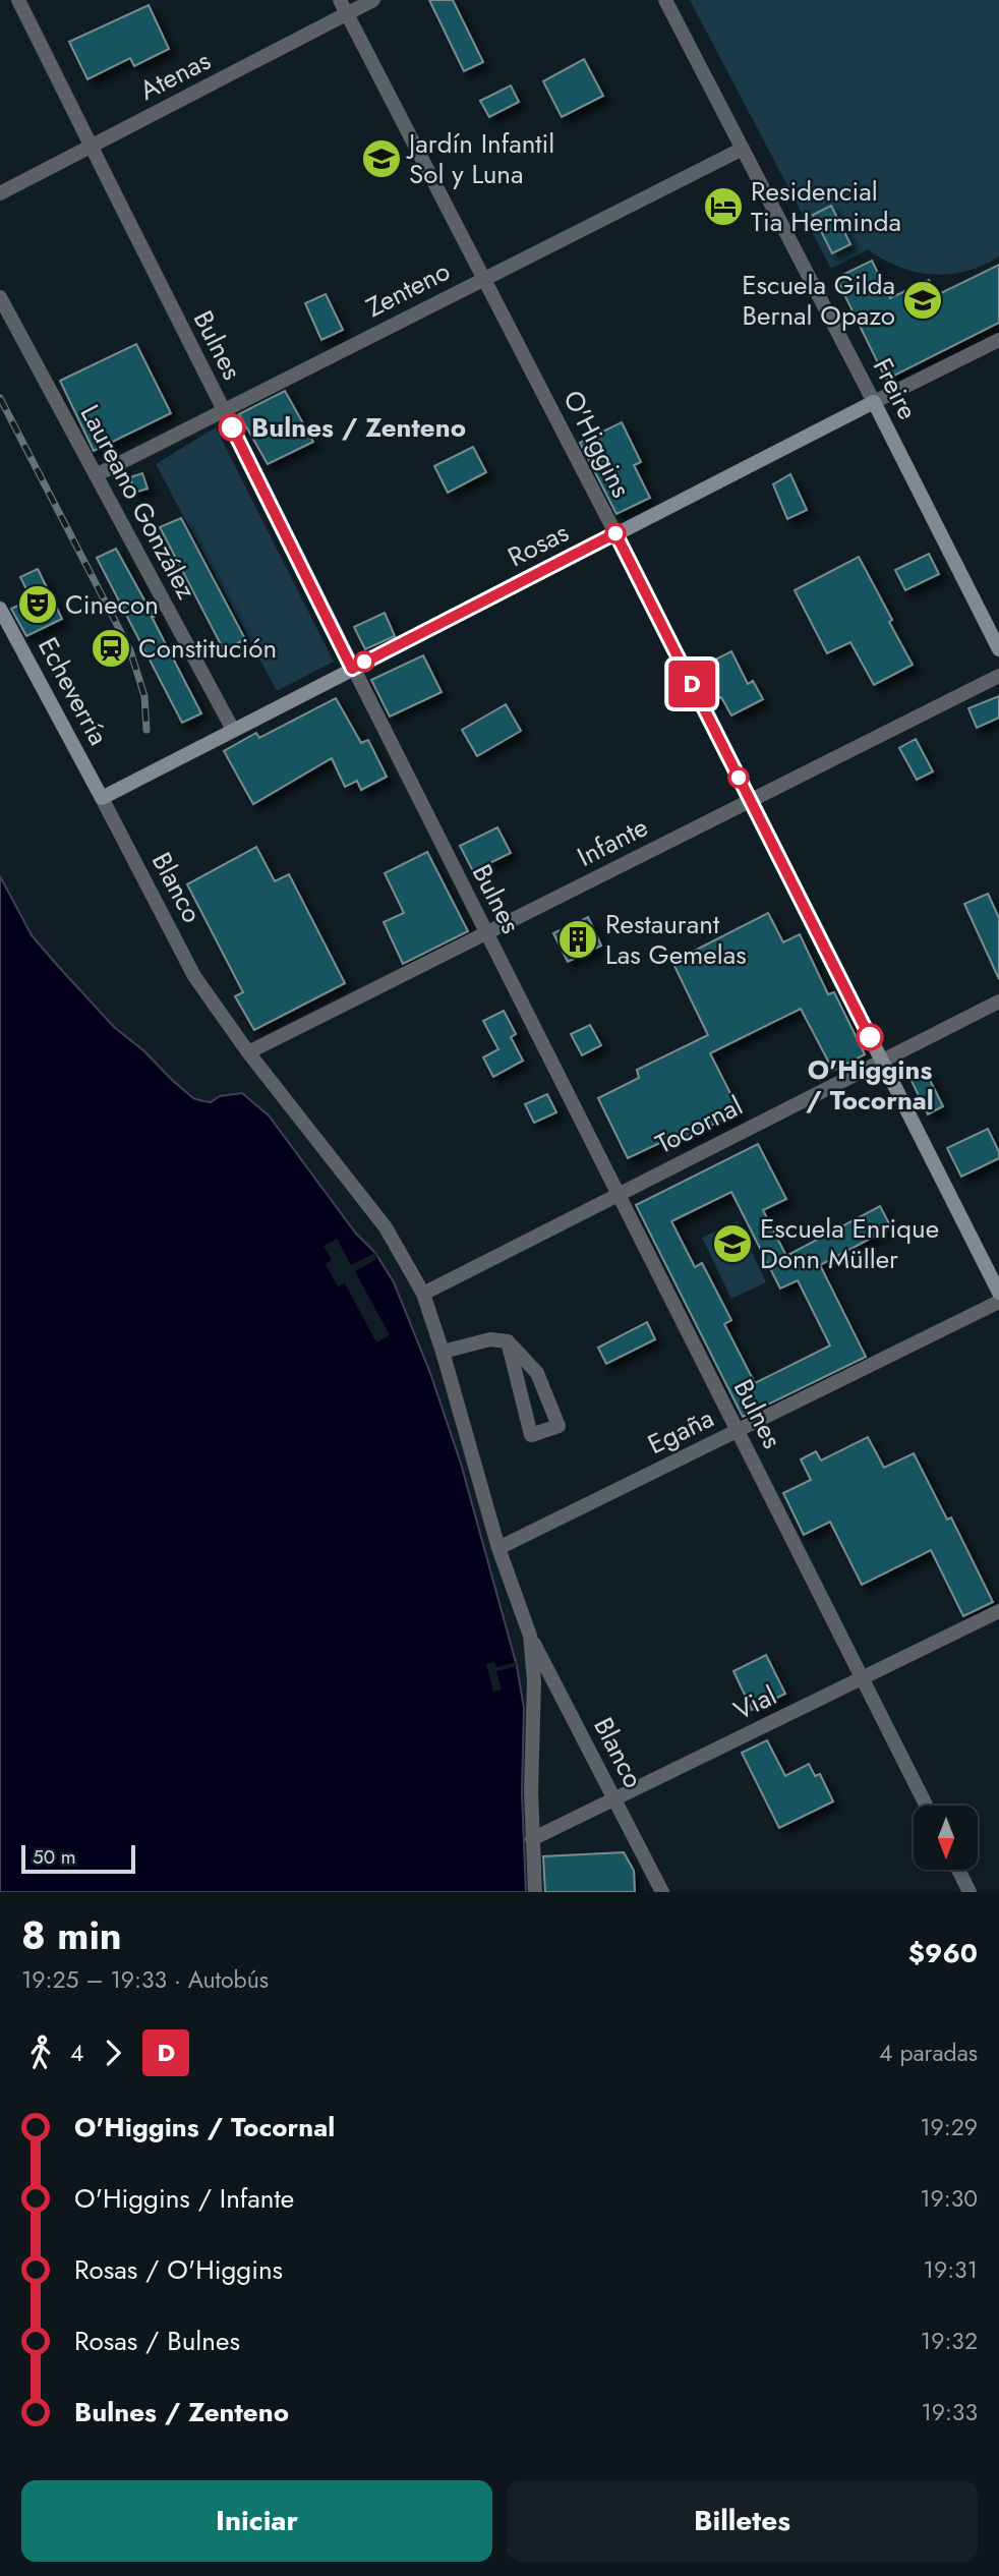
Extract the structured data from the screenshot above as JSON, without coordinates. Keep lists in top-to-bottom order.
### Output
{
  "streets": {
    "main road": [
      "Freire",
      "O'Higgins",
      "Rosas",
      "Echeverría"
    ],
    "street": [
      "Atenas",
      "Zenteno",
      "Bulnes",
      "Laureano González",
      "Infante",
      "Blanco",
      "Tocornal",
      "Egaña",
      "Vial"
    ]
  },
  "crossings": [
    ["Atenas", "Bulnes"],
    ["Atenas", "O'Higgins"],
    ["Zenteno", "Bulnes"],
    ["Zenteno", "Freire"],
    ["Zenteno", "O'Higgins"],
    ["Zenteno", "Laureano González"],
    ["Bulnes", "Rosas"],
    ["Bulnes", "Infante"],
    ["Bulnes", "Tocornal"],
    ["Bulnes", "Egaña"],
    ["Bulnes", "Vial"],
    ["Freire", "Rosas"],
    ["O'Higgins", "Rosas"],
    ["O'Higgins", "Infante"],
    ["O'Higgins", "Tocornal"],
    ["Laureano González", "Rosas"],
    ["Rosas", "Echeverría"],
    ["Rosas", "Blanco"],
    ["Echeverría", "Blanco"],
    ["Infante", "Blanco"],
    ["Blanco", "Tocornal"],
    ["Blanco", "Egaña"],
    ["Blanco", "Vial"]
  ],
  "places": {
    "school or university": ["Jardín Infantil Sol y Luna", "Escuela Gilda Bernal Opazo", "Escuela Enrique Donn Müller"],
    "hotel": ["Residencial Tia Herminda"],
    "other": ["Bulnes / Zenteno", "O'Higgins / Tocornal"],
    "theatre": ["Cinecon"],
    "station": ["Constitución"],
    "building": ["Restaurant Las Gemelas"]
  },
  "lines": ["bus line D"],
  "scale_bar": "50 m",
  "north": "bottom",
  "page": {
    "on_map": "D",
    "scale": "50 m",
    "heading": ["8 min", "19:25 – 19:33 · Autobús", "$960"],
    "legs": ["4", "D", "4 paradas"],
    "list": [
      {
        "name": "O'Higgins / Tocornal",
        "value": "19:29"
      },
      {
        "name": "O'Higgins / Infante",
        "value": "19:30"
      },
      {
        "name": "Rosas / O'Higgins",
        "value": "19:31"
      },
      {
        "name": "Rosas / Bulnes",
        "value": "19:32"
      },
      {
        "name": "Bulnes / Zenteno",
        "value": "19:33"
      }
    ],
    "buttons": ["Iniciar", "Billetes"]
  }
}
